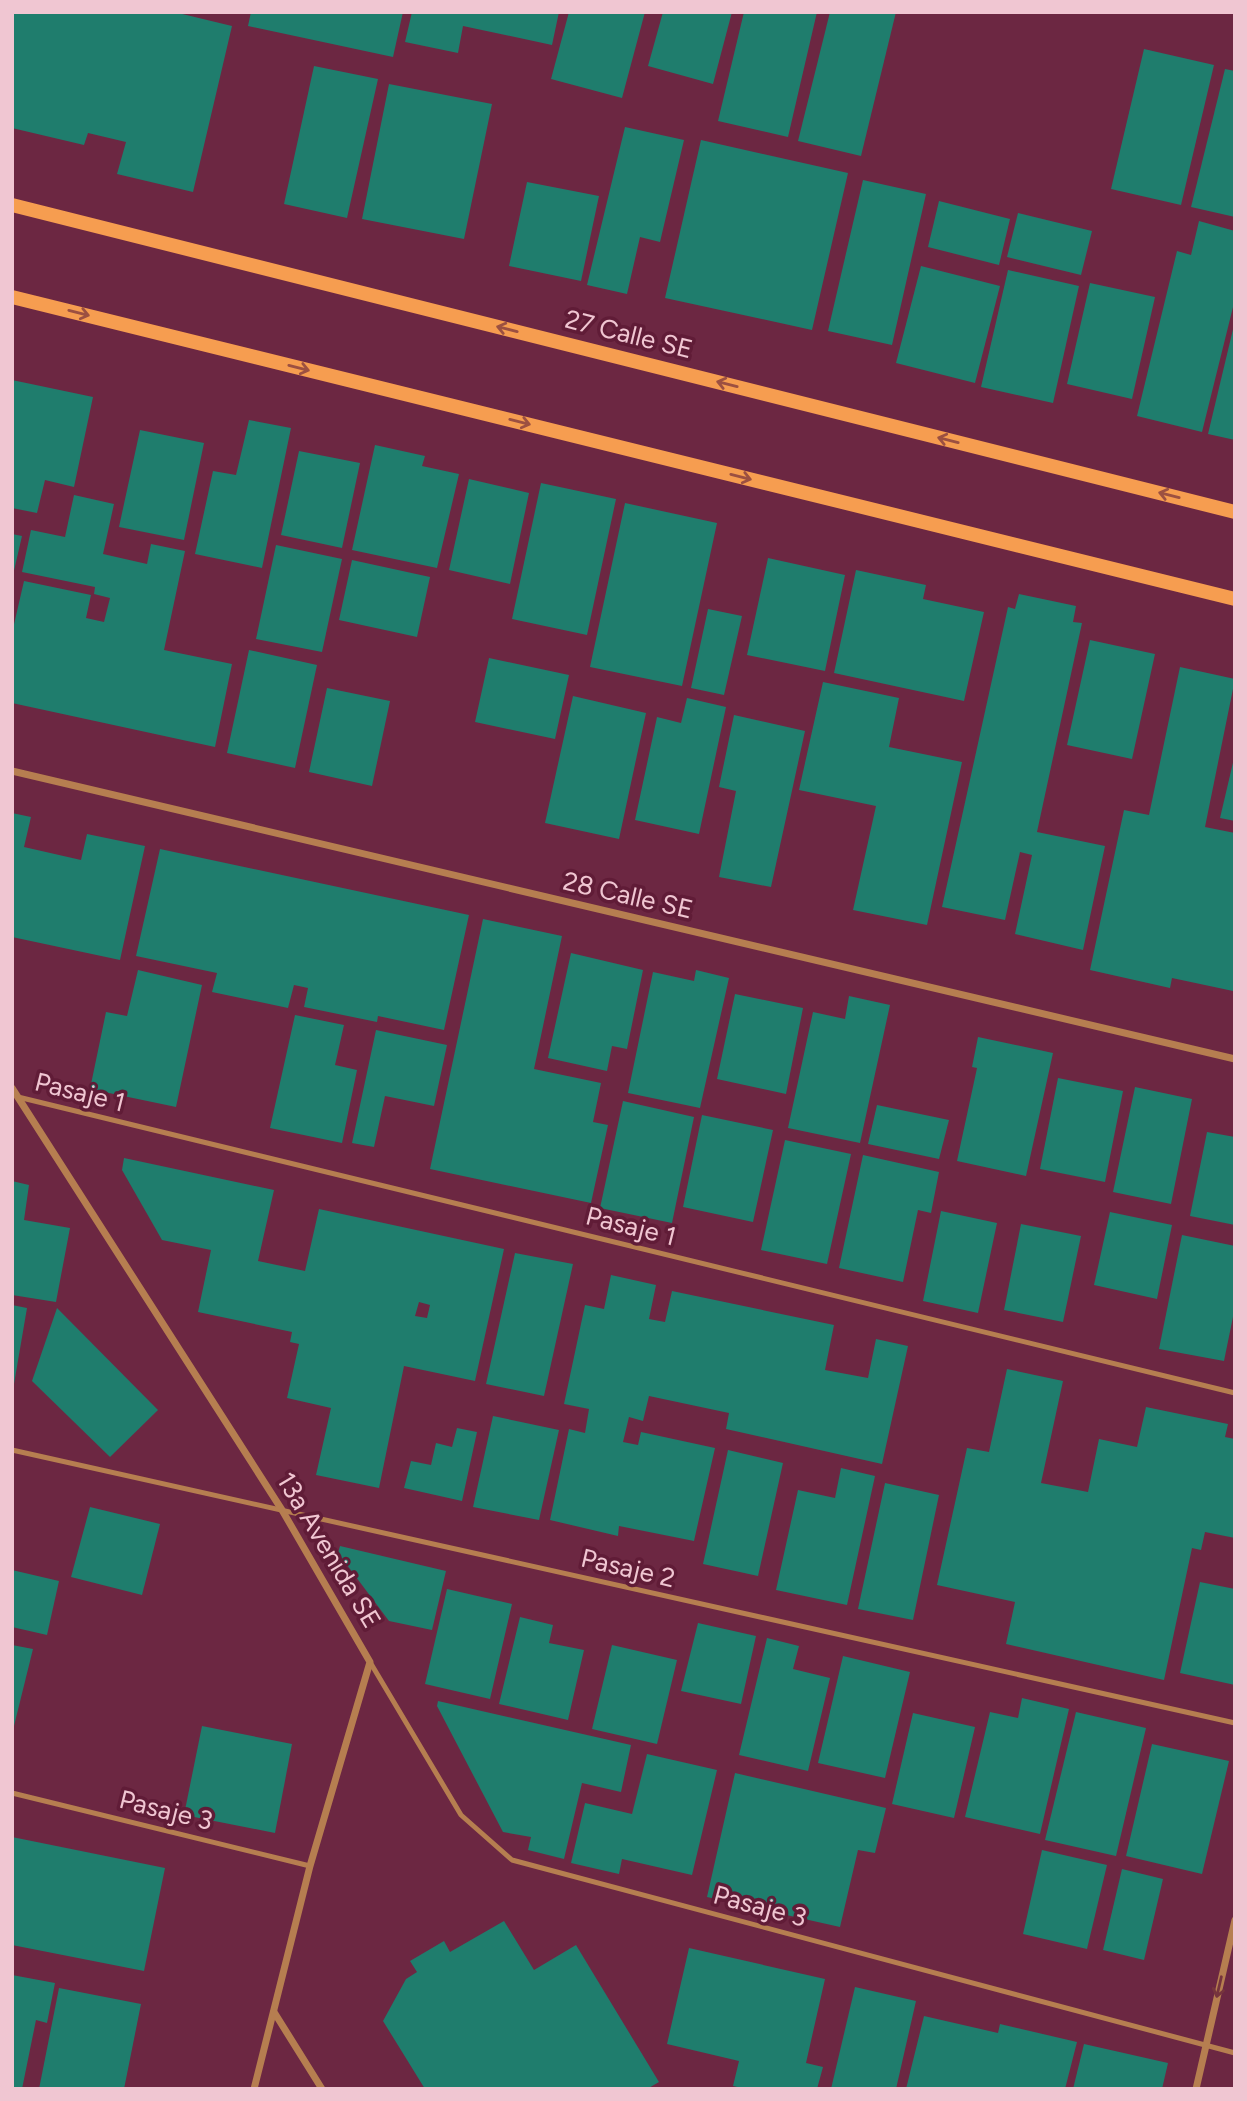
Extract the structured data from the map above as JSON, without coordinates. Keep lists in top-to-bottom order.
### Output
{
  "streets": {
    "main road": ["27 Calle SE"],
    "street": ["28 Calle SE", "13a Avenida SE"],
    "lane": ["Pasaje 1", "Pasaje 2", "Pasaje 3"]
  },
  "crossings": [
    ["Pasaje 1", "13a Avenida SE"],
    ["13a Avenida SE", "Pasaje 2"],
    ["13a Avenida SE", "Pasaje 3"]
  ]
}
